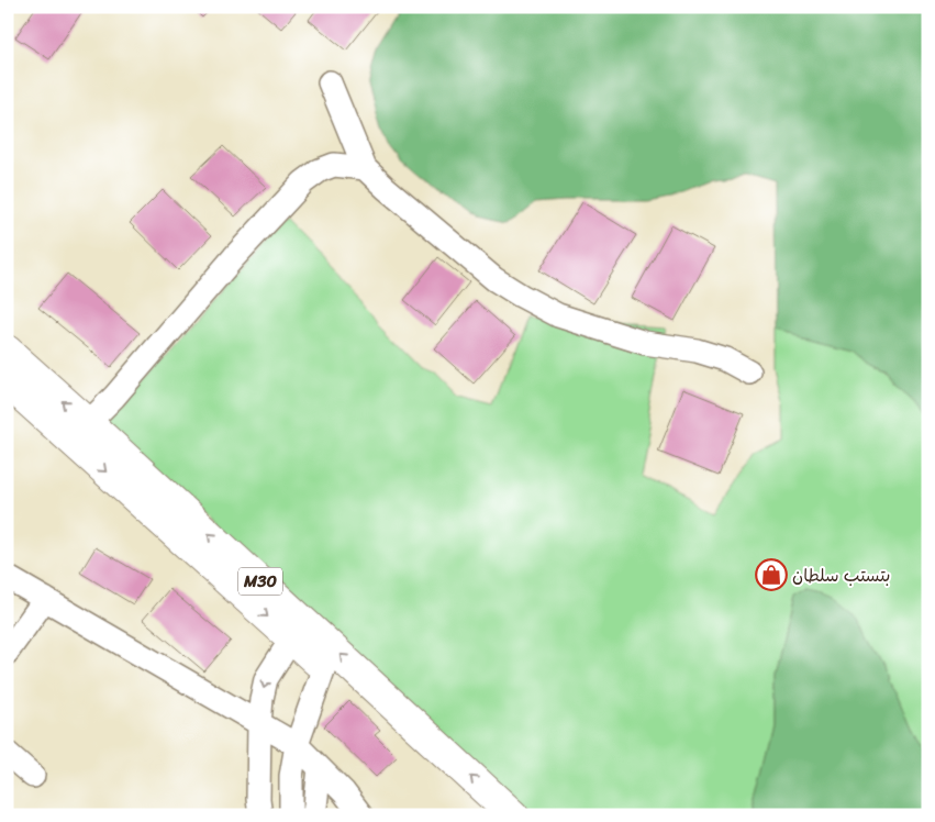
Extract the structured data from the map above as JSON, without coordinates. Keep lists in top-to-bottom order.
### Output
{
  "streets": {
    "highway": ["M30"]
  },
  "places": {
    "shop": ["بتستب سلطان"]
  }
}
